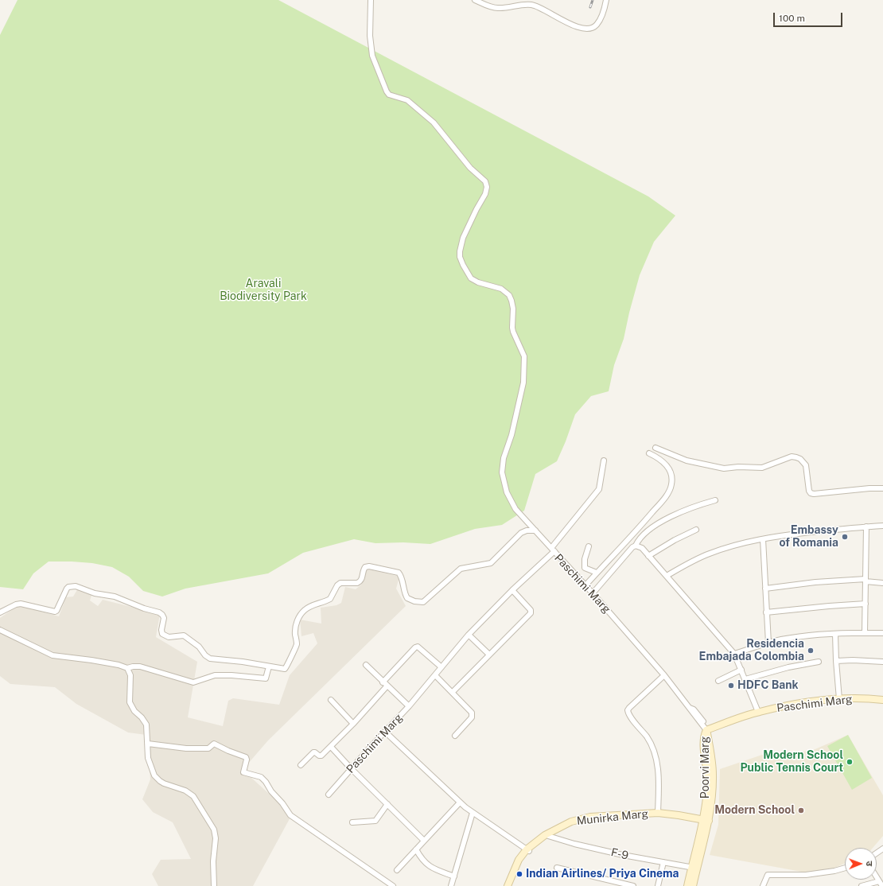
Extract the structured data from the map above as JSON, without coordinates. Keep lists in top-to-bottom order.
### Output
{
  "streets": {
    "street": [
      "Paschimi Marg",
      "Poorvi Marg",
      "Munirka Marg",
      "F-9"
    ]
  },
  "crossings": [
    ["Paschimi Marg", "Poorvi Marg"],
    ["Poorvi Marg", "Munirka Marg"],
    ["Poorvi Marg", "F-9"],
    ["Munirka Marg", "F-9"]
  ],
  "parks": ["Aravali Biodiversity Park"],
  "places": [
    "Embassy of Romania",
    "Residencia Embajada Colombia",
    "HDFC Bank",
    "Modern School Public Tennis Court",
    "Modern School",
    "Indian Airlines/ Priya Cinema"
  ],
  "scale_bar": "100 m",
  "north": "right"
}
